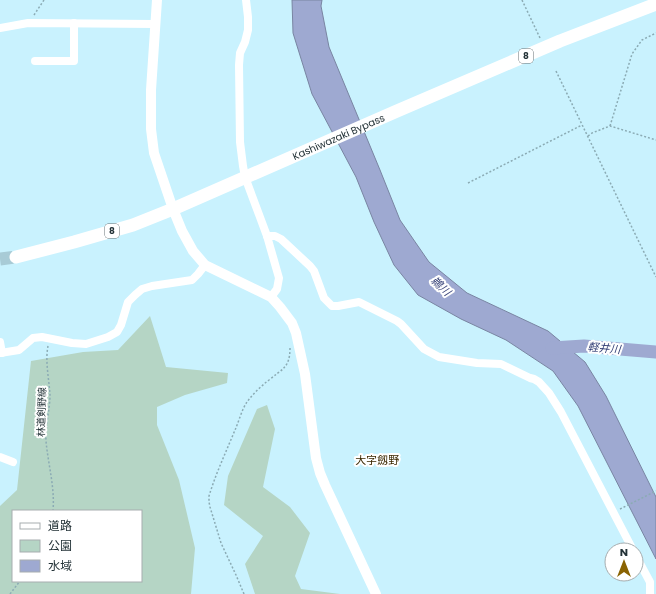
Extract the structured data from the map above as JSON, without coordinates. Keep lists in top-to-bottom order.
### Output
{
  "streets": {
    "highway": ["8", "Kashiwazaki Bypass"],
    "path": ["林道剣野線"]
  },
  "districts": ["大字劔野"],
  "water": ["鵜川", "軽井川"],
  "legend": ["道路", "公園", "水域"],
  "north": "top"
}
